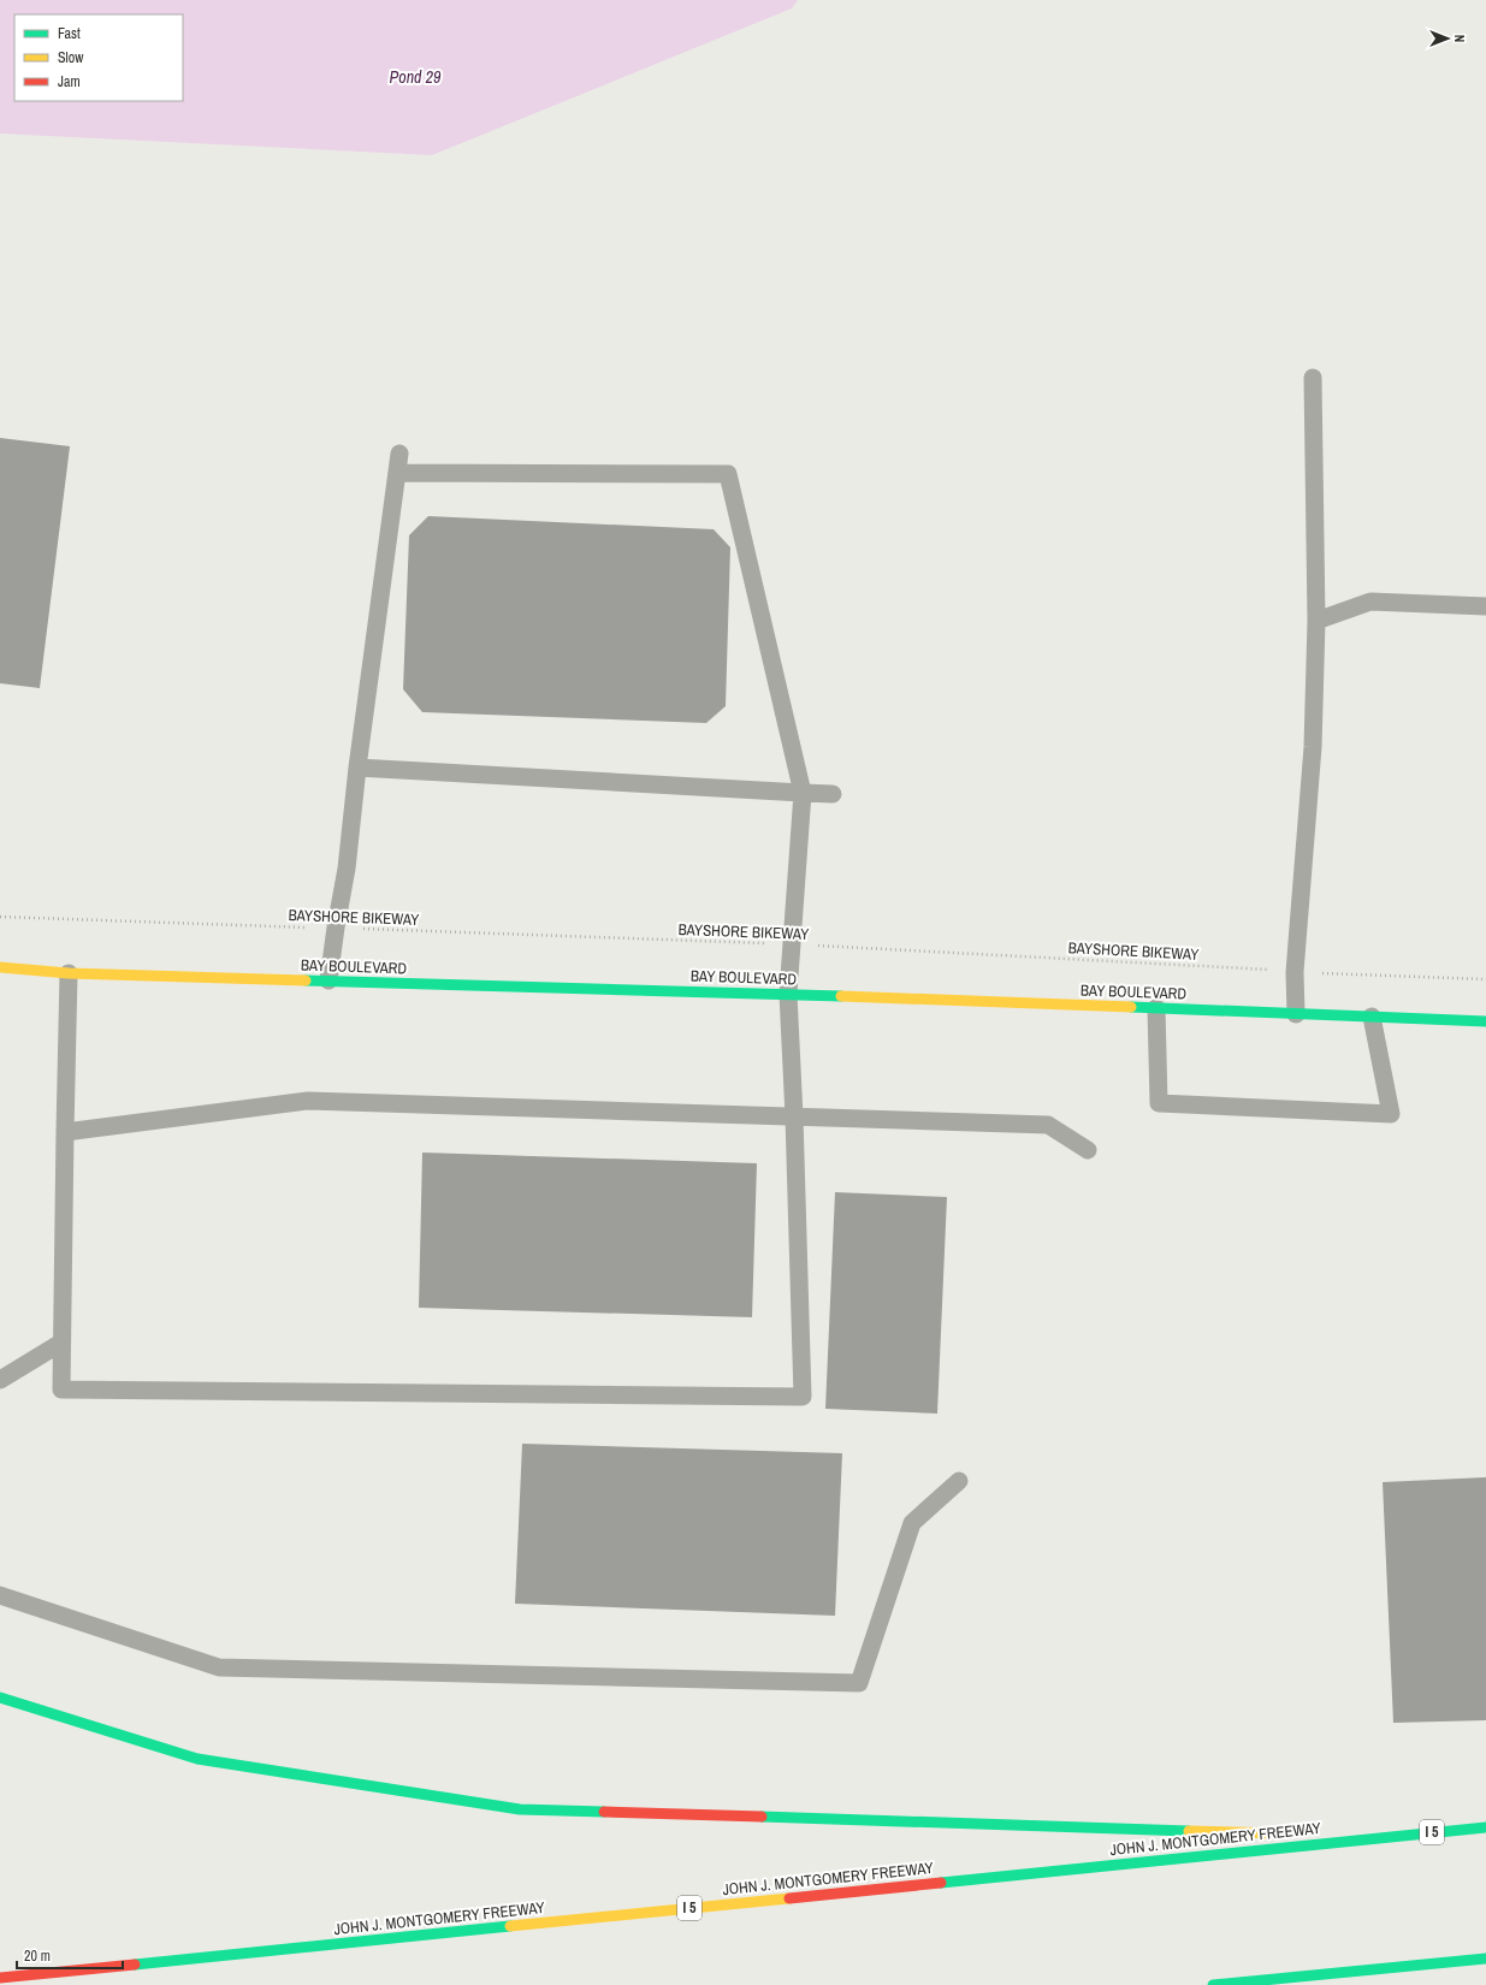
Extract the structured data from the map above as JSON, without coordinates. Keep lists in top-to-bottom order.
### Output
{
  "streets": {
    "main road": ["BAY BOULEVARD", "I 5", "JOHN J. MONTGOMERY FREEWAY"],
    "path": ["BAYSHORE BIKEWAY"]
  },
  "water": ["Pond 29"],
  "legend": ["Fast", "Slow", "Jam"],
  "scale_bar": "20 m",
  "north": "right"
}
